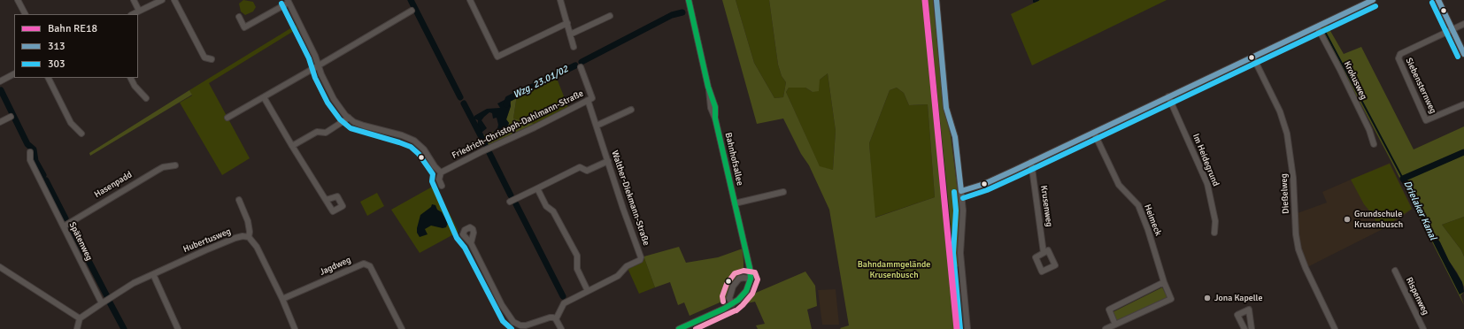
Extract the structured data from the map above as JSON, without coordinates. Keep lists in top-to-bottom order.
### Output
{
  "streets": {
    "street": [
      "Krokusweg",
      "Siebensternweg",
      "Friedrich-Christoph-Dahlmann-Straße",
      "Bahnhofsallee",
      "Im Heidegrund",
      "Hasenpadd",
      "Dießelweg",
      "Walther-Diekmann-Straße",
      "Krusenweg",
      "Heimeck",
      "Hubertusweg",
      "Spätenweg",
      "Jagdweg",
      "Rispenweg"
    ]
  },
  "crossings": [
    ["Friedrich-Christoph-Dahlmann-Straße", "Walther-Diekmann-Straße"],
    ["Hasenpadd", "Spätenweg"],
    ["Hubertusweg", "Spätenweg"]
  ],
  "water": ["Wzg. 23.01/02", "Drielaker Kanal"],
  "parks": ["Bahndammgelände Krusenbusch"],
  "places": ["Grundschule Krusenbusch", "Jona Kapelle"],
  "lines": ["rail line RE18", "transit line 313", "transit line 303"],
  "legend": ["Bahn RE18", "313", "303"]
}
